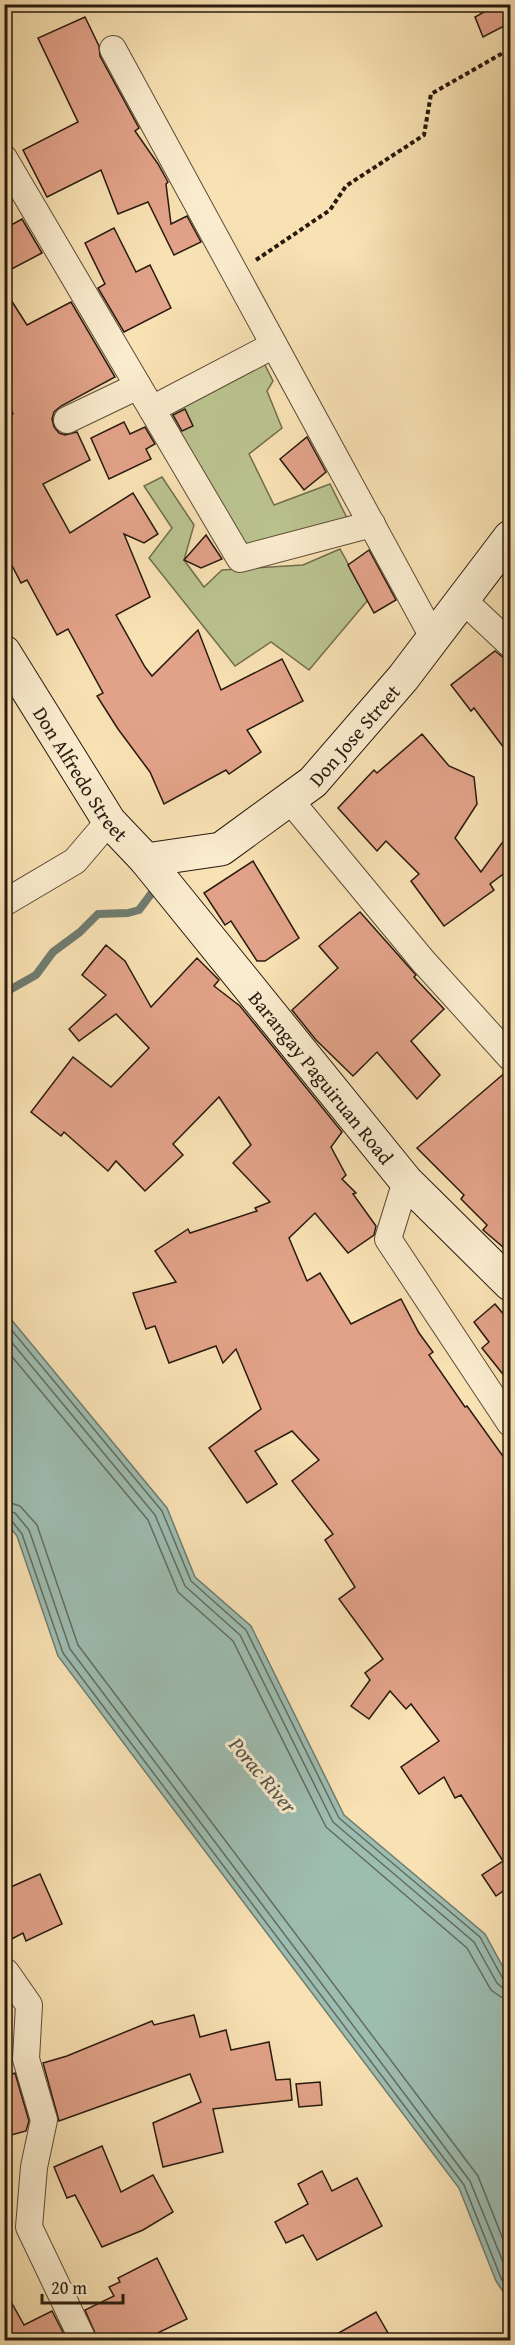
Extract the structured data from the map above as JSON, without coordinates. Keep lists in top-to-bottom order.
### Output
{
  "streets": {
    "street": ["Don Jose Street", "Don Alfredo Street", "Barangay Paguiruan Road"]
  },
  "crossings": [
    ["Don Jose Street", "Don Alfredo Street"],
    ["Don Jose Street", "Barangay Paguiruan Road"],
    ["Don Alfredo Street", "Barangay Paguiruan Road"]
  ],
  "water": ["Porac River"],
  "scale_bar": "20 m"
}
